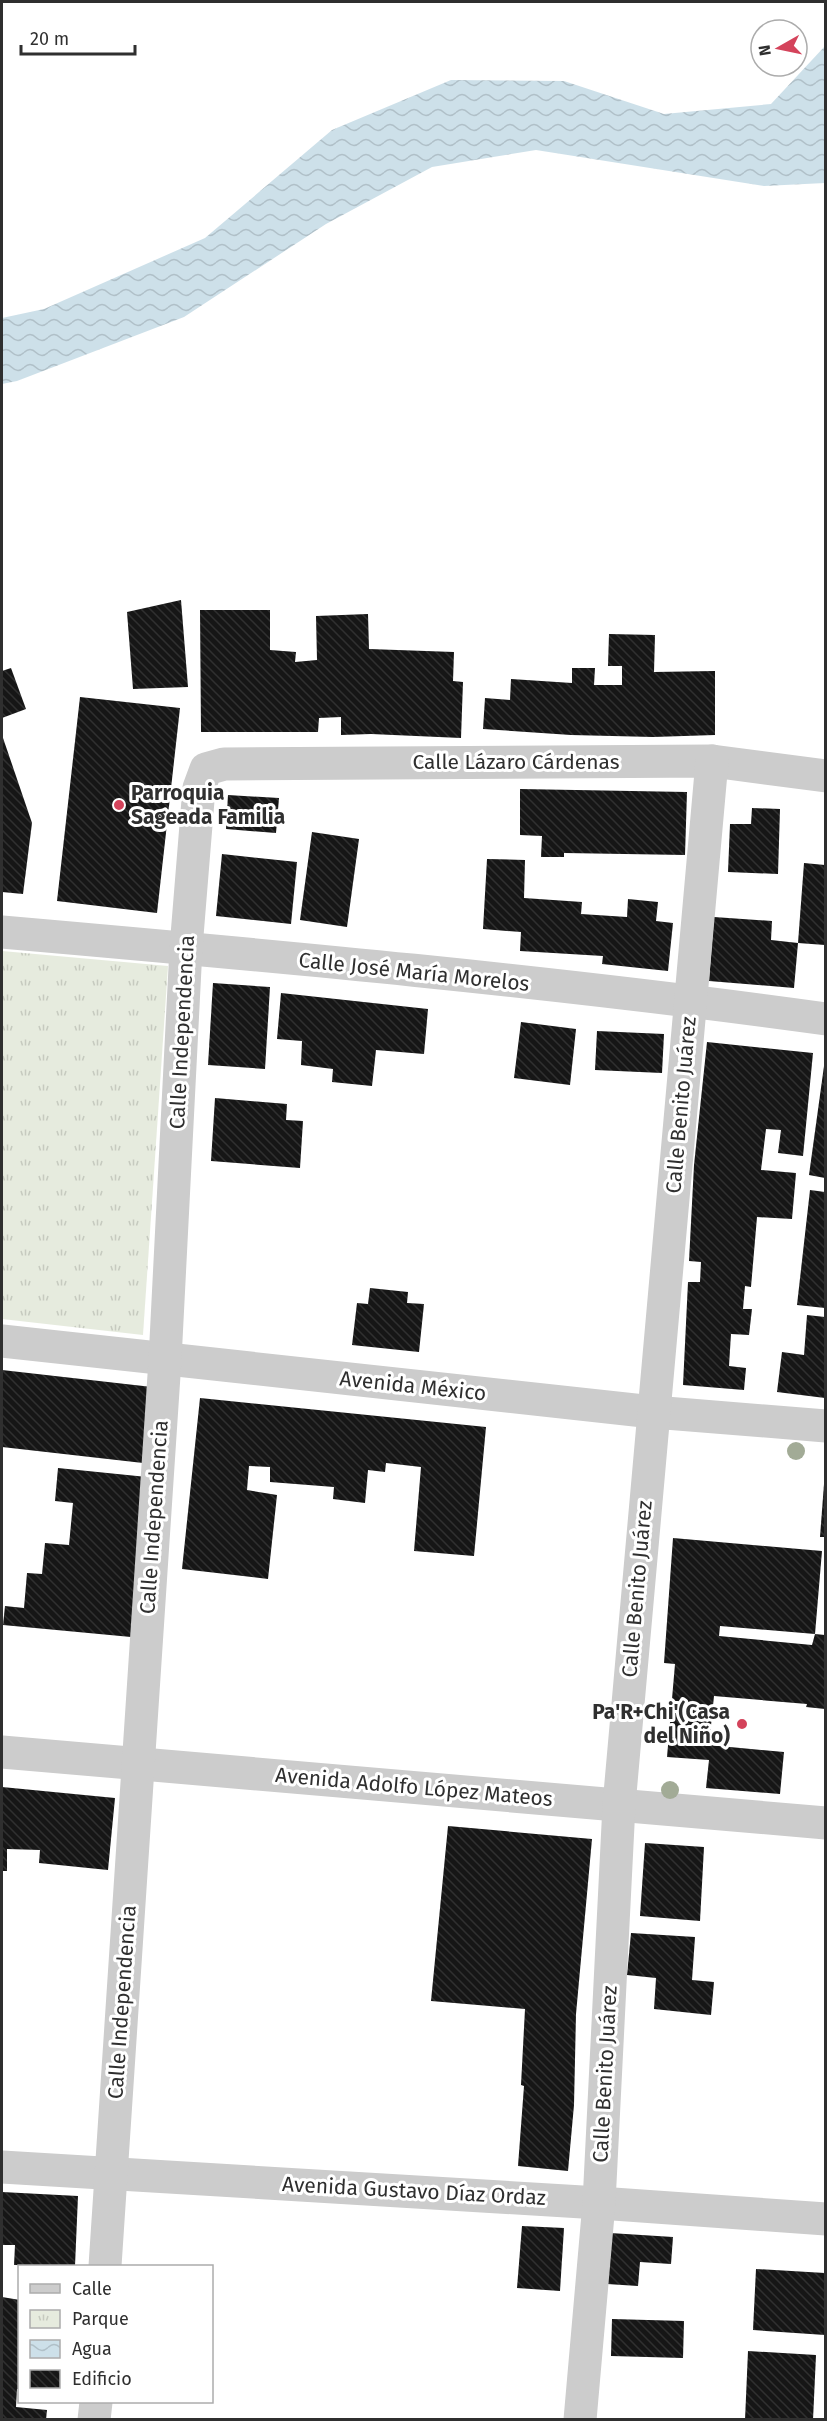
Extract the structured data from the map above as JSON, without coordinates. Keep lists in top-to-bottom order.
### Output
{
  "streets": {
    "street": [
      "Calle Lázaro Cárdenas",
      "Calle José María Morelos",
      "Calle Independencia",
      "Calle Benito Juárez",
      "Avenida México",
      "Avenida Adolfo López Mateos",
      "Avenida Gustavo Díaz Ordaz"
    ]
  },
  "crossings": [
    ["Calle Lázaro Cárdenas", "Calle Independencia"],
    ["Calle Lázaro Cárdenas", "Calle Benito Juárez"],
    ["Calle José María Morelos", "Calle Independencia"],
    ["Calle José María Morelos", "Calle Benito Juárez"],
    ["Calle Independencia", "Avenida México"],
    ["Calle Independencia", "Avenida Adolfo López Mateos"],
    ["Calle Independencia", "Avenida Gustavo Díaz Ordaz"],
    ["Calle Benito Juárez", "Avenida México"],
    ["Calle Benito Juárez", "Avenida Adolfo López Mateos"],
    ["Calle Benito Juárez", "Avenida Gustavo Díaz Ordaz"]
  ],
  "places": ["Parroquia Sageada Familia", "Pa'R+Chi'(Casa del Niño)"],
  "legend": [
    "Calle",
    "Parque",
    "Agua",
    "Edificio"
  ],
  "scale_bar": "20 m",
  "north": "left"
}
